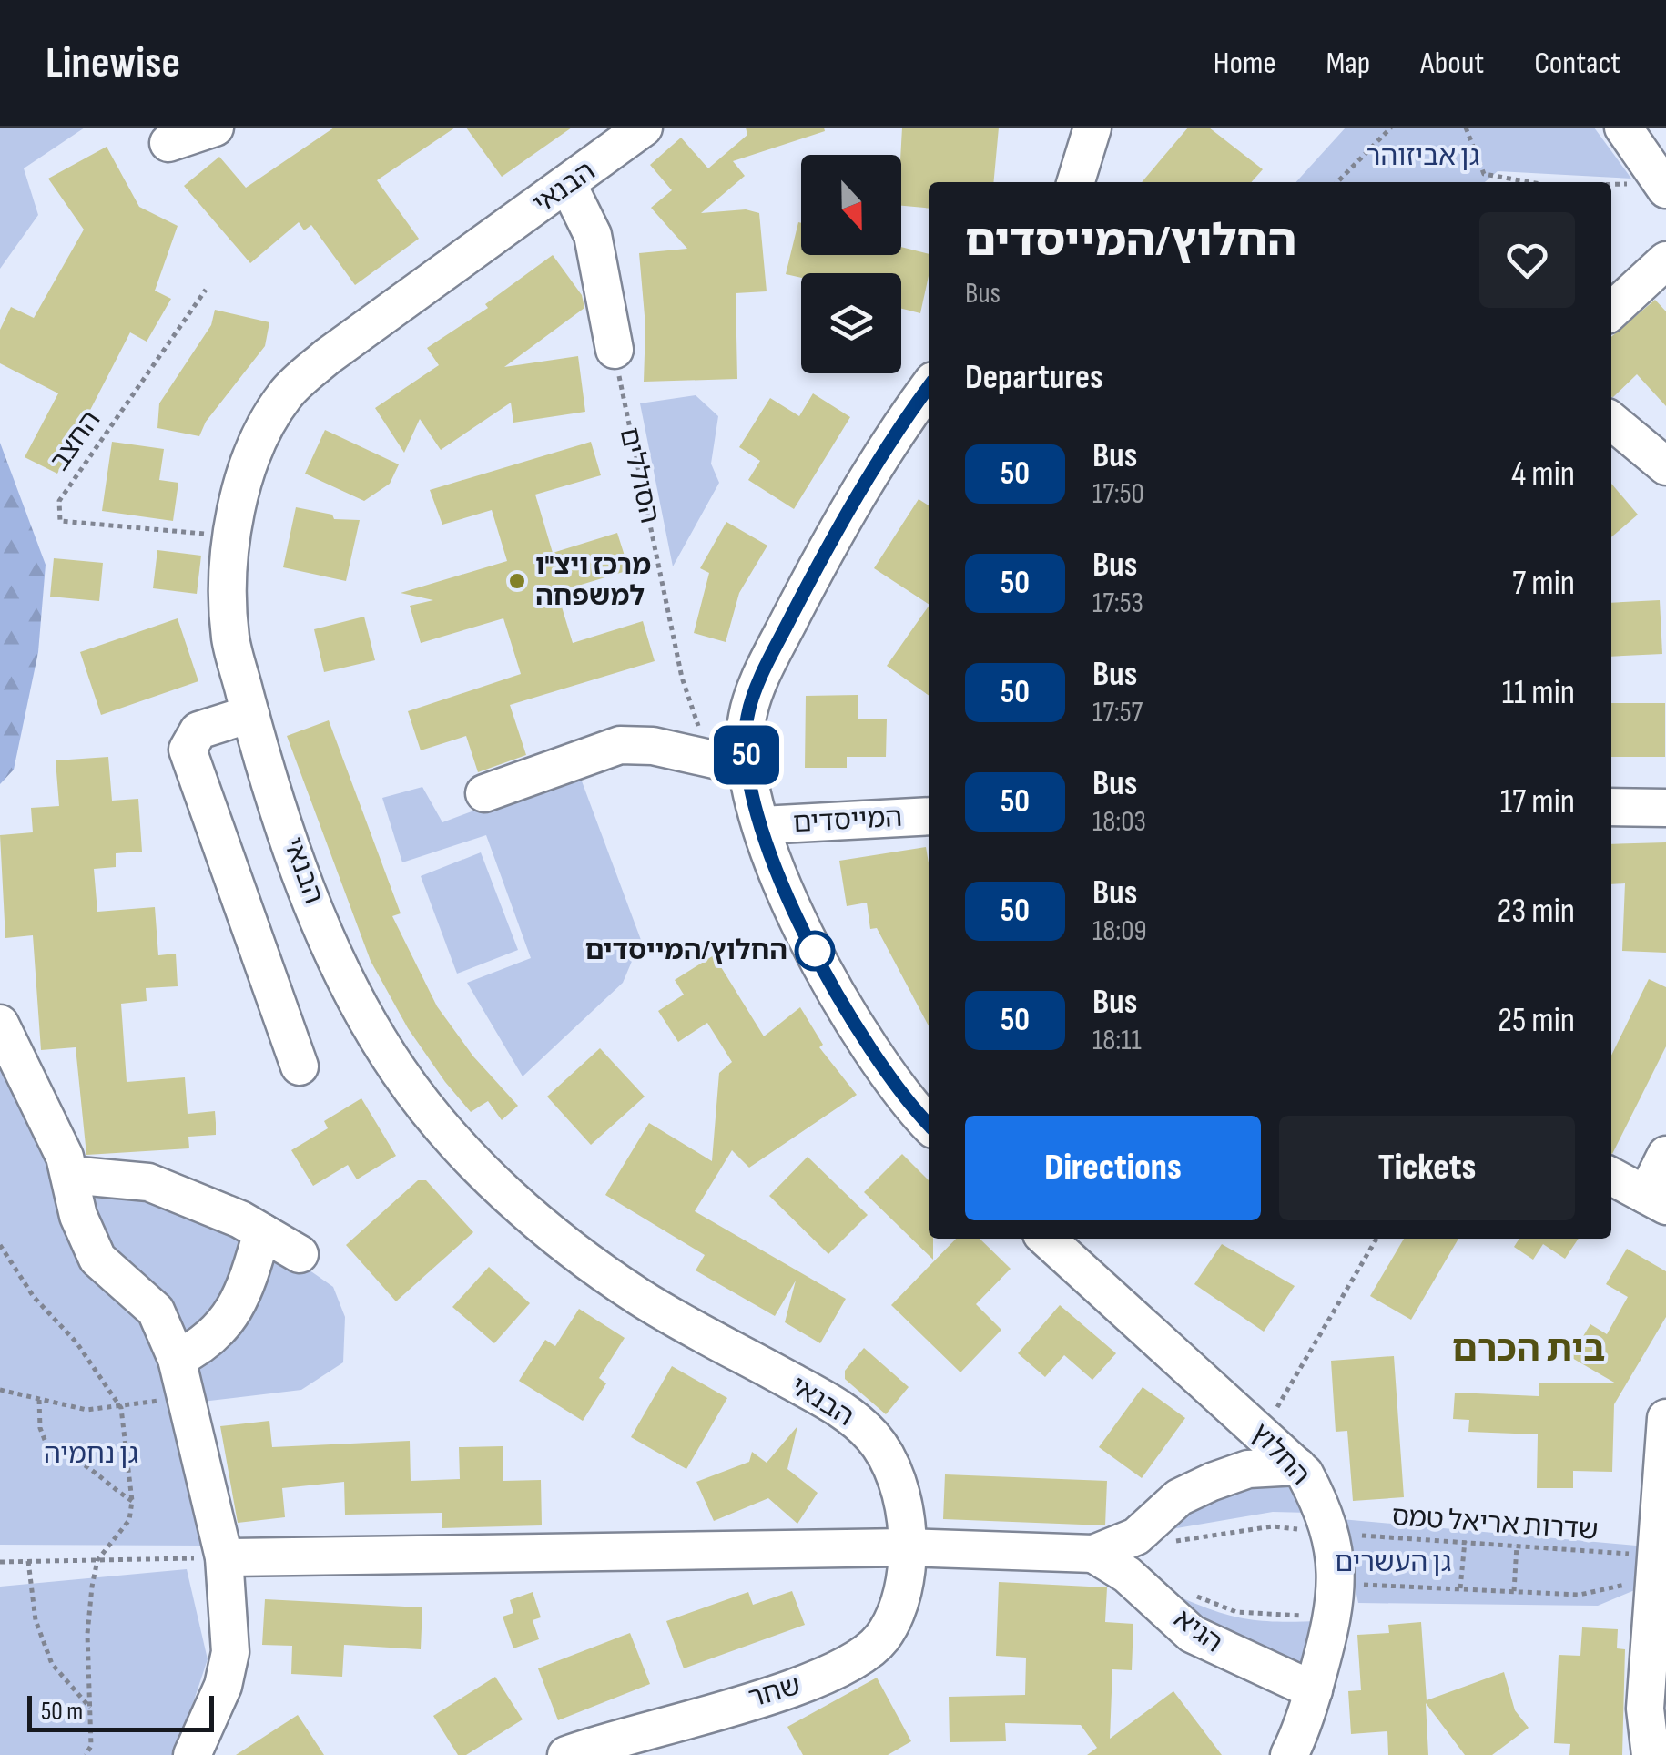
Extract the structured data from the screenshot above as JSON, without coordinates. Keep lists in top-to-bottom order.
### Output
{
  "streets": {
    "street": [
      "הבנאי",
      "המייסדים",
      "החלוץ",
      "הגיא",
      "שחר"
    ],
    "path": ["החצב", "הסוללים", "שדרות אריאל טמס"]
  },
  "crossings": [
    ["הבנאי", "החצב"],
    ["הבנאי", "שחר"],
    ["החלוץ", "שדרות אריאל טמס"],
    ["החלוץ", "הגיא"]
  ],
  "districts": ["בית הכרם"],
  "parks": ["גן אביזוהר", "גן נחמיה", "גן העשרים"],
  "places": ["מרכז ויצ\"ו למשפחה", "החלוץ/המייסדים"],
  "lines": ["bus line 50"],
  "scale_bar": "50 m",
  "north": "bottom",
  "page": {
    "header": "Linewise",
    "nav": [
      "Home",
      "Map",
      "About",
      "Contact"
    ],
    "on_map": "50",
    "heading": [
      ["החלוץ/המייסדים", "Bus"],
      "Departures"
    ],
    "list": [
      {
        "mark": "50",
        "name": "Bus",
        "note": "17:50",
        "value": "4 min"
      },
      {
        "mark": "50",
        "name": "Bus",
        "note": "17:53",
        "value": "7 min"
      },
      {
        "mark": "50",
        "name": "Bus",
        "note": "17:57",
        "value": "11 min"
      },
      {
        "mark": "50",
        "name": "Bus",
        "note": "18:03",
        "value": "17 min"
      },
      {
        "mark": "50",
        "name": "Bus",
        "note": "18:09",
        "value": "23 min"
      },
      {
        "mark": "50",
        "name": "Bus",
        "note": "18:11",
        "value": "25 min"
      }
    ],
    "buttons": ["Directions", "Tickets"],
    "scale": "50 m"
  }
}
